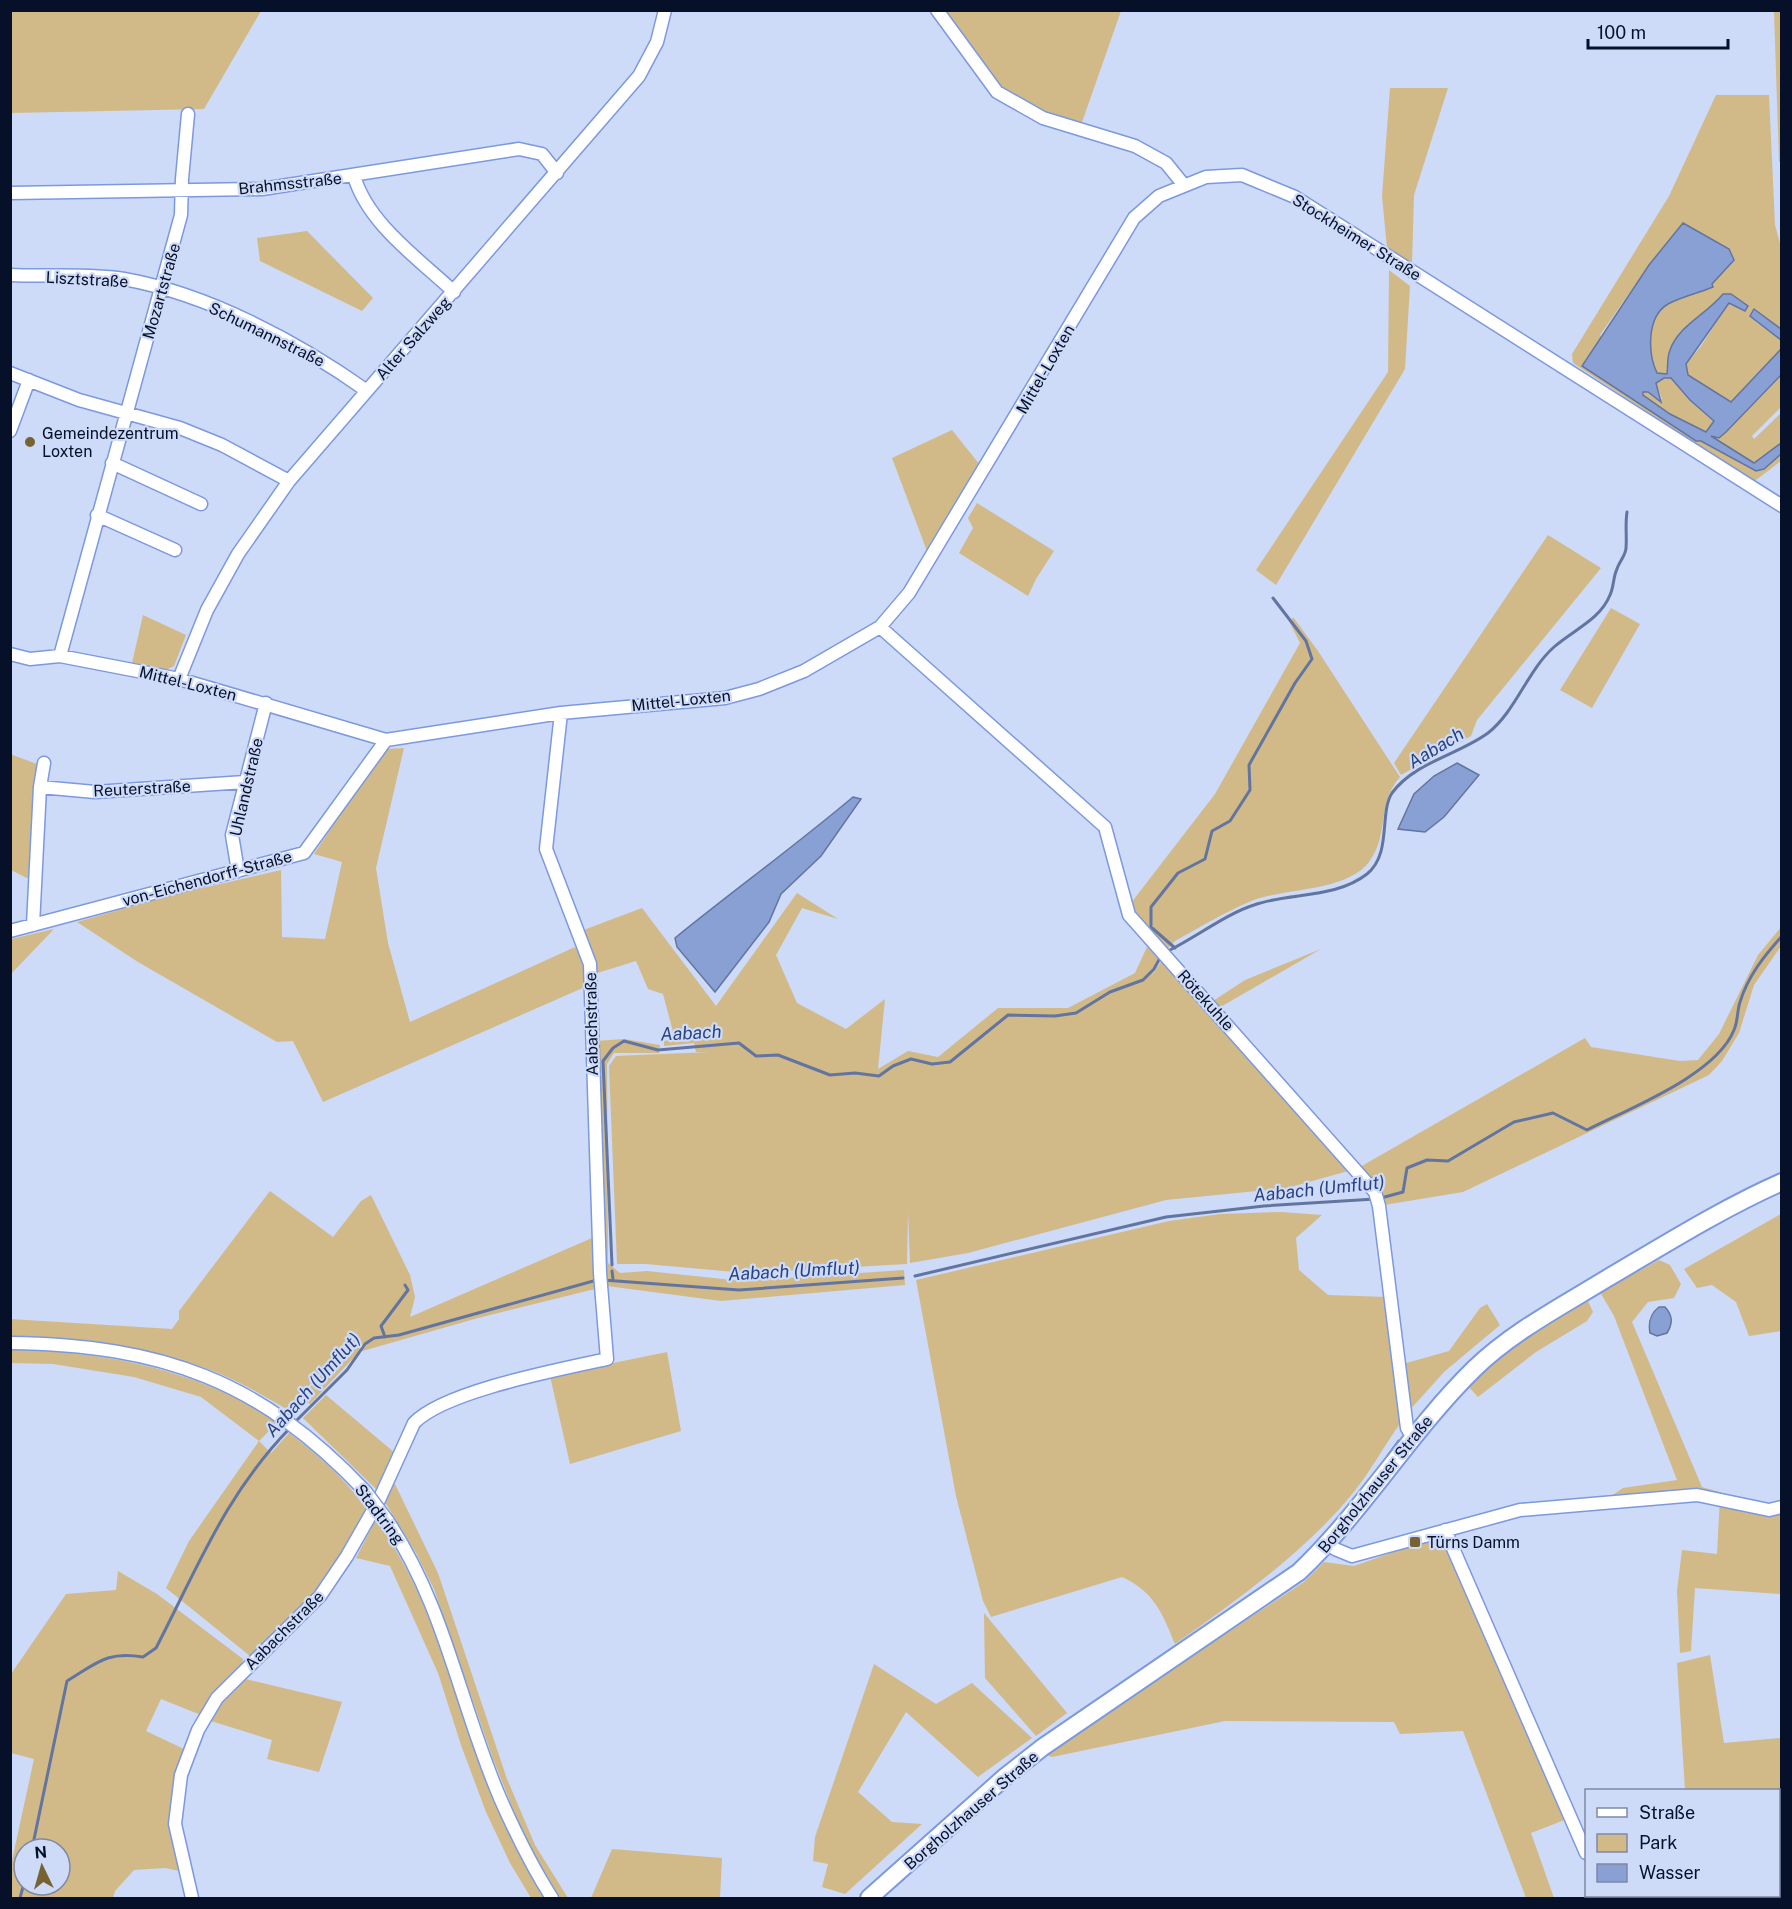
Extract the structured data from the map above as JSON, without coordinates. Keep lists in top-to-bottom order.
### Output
{
  "streets": {
    "main road": ["Borgholzhauser Straße"],
    "street": [
      "Brahmsstraße",
      "Stockheimer Straße",
      "Lisztstraße",
      "Mozartstraße",
      "Schumannstraße",
      "Alter Salzweg",
      "Mittel-Loxten",
      "Uhlandstraße",
      "Reuterstraße",
      "von-Eichendorff-Straße",
      "Rötekuhle",
      "Aabachstraße",
      "Stadtring"
    ]
  },
  "crossings": [
    ["Brahmsstraße", "Mozartstraße"],
    ["Brahmsstraße", "Alter Salzweg"],
    ["Stockheimer Straße", "Mittel-Loxten"],
    ["Lisztstraße", "Mozartstraße"],
    ["Lisztstraße", "Schumannstraße"],
    ["Mozartstraße", "Schumannstraße"],
    ["Mozartstraße", "Mittel-Loxten"],
    ["Schumannstraße", "Alter Salzweg"],
    ["Alter Salzweg", "Mittel-Loxten"],
    ["Mittel-Loxten", "Uhlandstraße"],
    ["Mittel-Loxten", "von-Eichendorff-Straße"],
    ["Mittel-Loxten", "Rötekuhle"],
    ["Mittel-Loxten", "Aabachstraße"],
    ["Uhlandstraße", "Reuterstraße"],
    ["Uhlandstraße", "von-Eichendorff-Straße"],
    ["Rötekuhle", "Borgholzhauser Straße"]
  ],
  "water": ["Aabach", "Aabach (Umflut)"],
  "places": {
    "other": ["Gemeindezentrum Loxten"],
    "transit": ["Türns Damm"]
  },
  "legend": ["Straße", "Park", "Wasser"],
  "scale_bar": "100 m",
  "north": "top"
}
